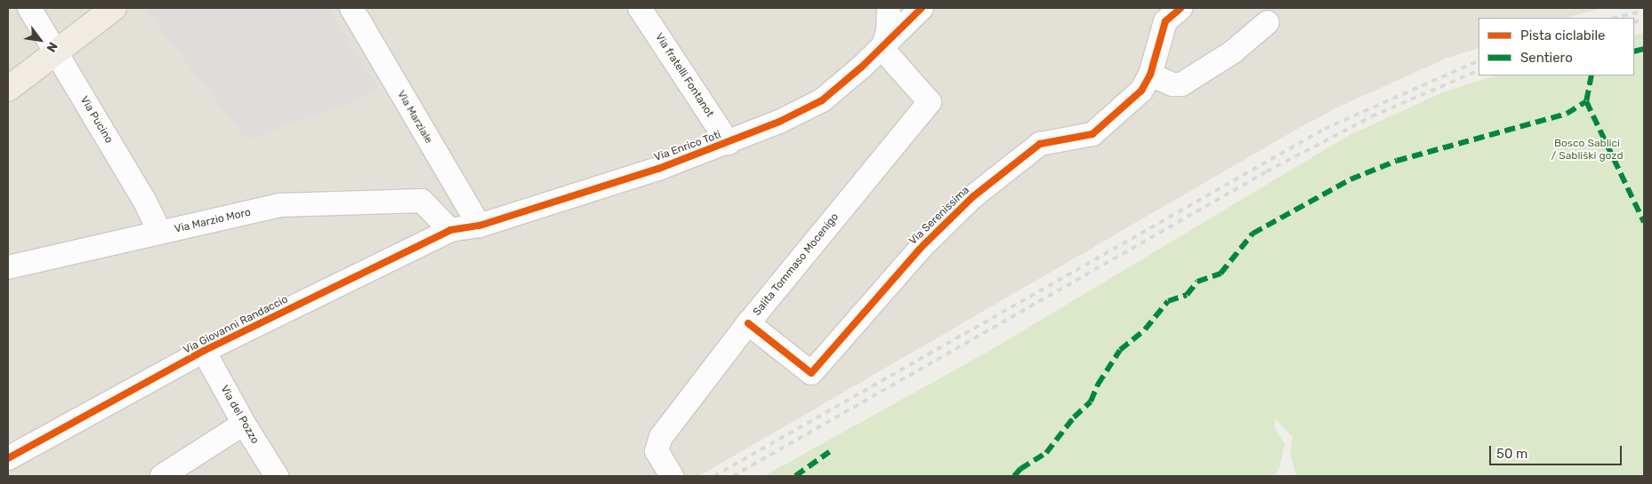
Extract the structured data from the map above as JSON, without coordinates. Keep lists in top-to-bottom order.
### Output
{
  "streets": {
    "street": [
      "Via fratelli Fontanot",
      "Via Marziale",
      "Via Pucino",
      "Via Enrico Toti",
      "Via Serenissima",
      "Via Marzio Moro",
      "Salita Tommaso Mocenigo",
      "Via Giovanni Randaccio",
      "Via del Pozzo"
    ]
  },
  "crossings": [
    ["Via fratelli Fontanot", "Via Enrico Toti"],
    ["Via Marziale", "Via Enrico Toti"],
    ["Via Marziale", "Via Giovanni Randaccio"],
    ["Via Pucino", "Via Marzio Moro"],
    ["Via Enrico Toti", "Salita Tommaso Mocenigo"],
    ["Via Enrico Toti", "Via Giovanni Randaccio"],
    ["Via Serenissima", "Salita Tommaso Mocenigo"],
    ["Via Giovanni Randaccio", "Via del Pozzo"]
  ],
  "parks": ["Bosco Sablici / Sabliški gozd"],
  "legend": ["Pista ciclabile", "Sentiero"],
  "scale_bar": "50 m",
  "north": "bottom right"
}
